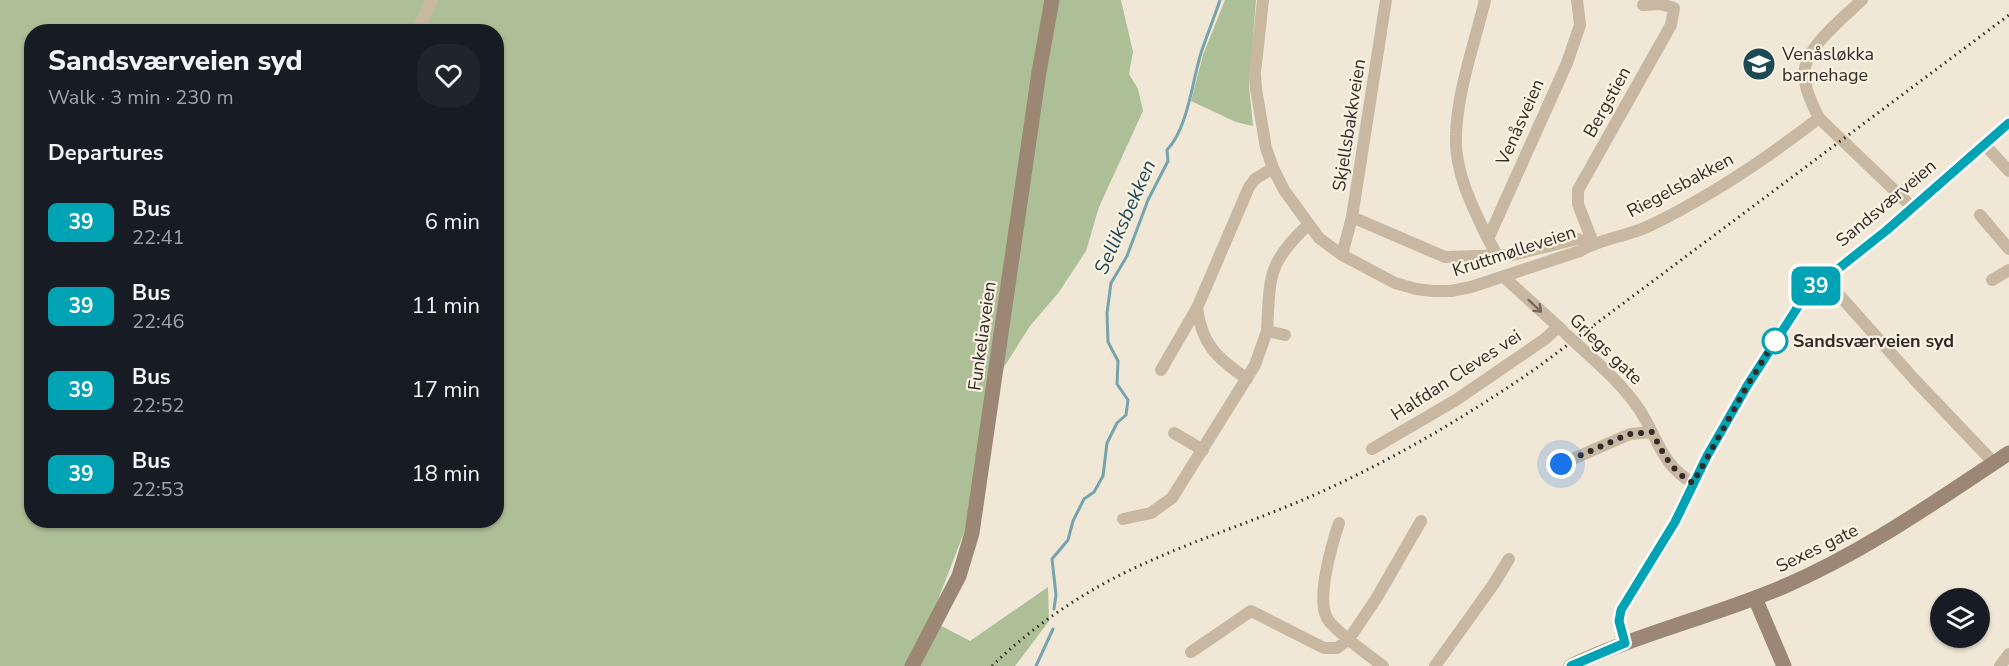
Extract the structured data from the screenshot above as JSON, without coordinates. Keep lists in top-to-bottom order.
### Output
{
  "streets": {
    "street": [
      "Bergstien",
      "Venåsveien",
      "Skjellsbakkveien",
      "Riegelsbakken",
      "Sandsværveien",
      "Kruttmølleveien",
      "Funkeliaveien",
      "Griegs gate",
      "Halfdan Cleves vei",
      "Sexes gate"
    ]
  },
  "crossings": [
    ["Bergstien", "Riegelsbakken"],
    ["Bergstien", "Kruttmølleveien"],
    ["Skjellsbakkveien", "Riegelsbakken"],
    ["Skjellsbakkveien", "Kruttmølleveien"],
    ["Riegelsbakken", "Kruttmølleveien"],
    ["Sandsværveien", "Griegs gate"],
    ["Sandsværveien", "Sexes gate"],
    ["Kruttmølleveien", "Griegs gate"],
    ["Griegs gate", "Halfdan Cleves vei"]
  ],
  "water": ["Selliksbekken"],
  "places": {
    "school or university": ["Venåsløkka barnehage"],
    "other": ["Sandsværveien syd"]
  },
  "lines": ["bus line 39"],
  "page": {
    "on_map": "39",
    "heading": [
      ["Sandsværveien syd", "Walk · 3 min · 230 m"],
      "Departures"
    ],
    "list": [
      {
        "mark": "39",
        "name": "Bus",
        "note": "22:41",
        "value": "6 min"
      },
      {
        "mark": "39",
        "name": "Bus",
        "note": "22:46",
        "value": "11 min"
      },
      {
        "mark": "39",
        "name": "Bus",
        "note": "22:52",
        "value": "17 min"
      },
      {
        "mark": "39",
        "name": "Bus",
        "note": "22:53",
        "value": "18 min"
      }
    ]
  }
}
